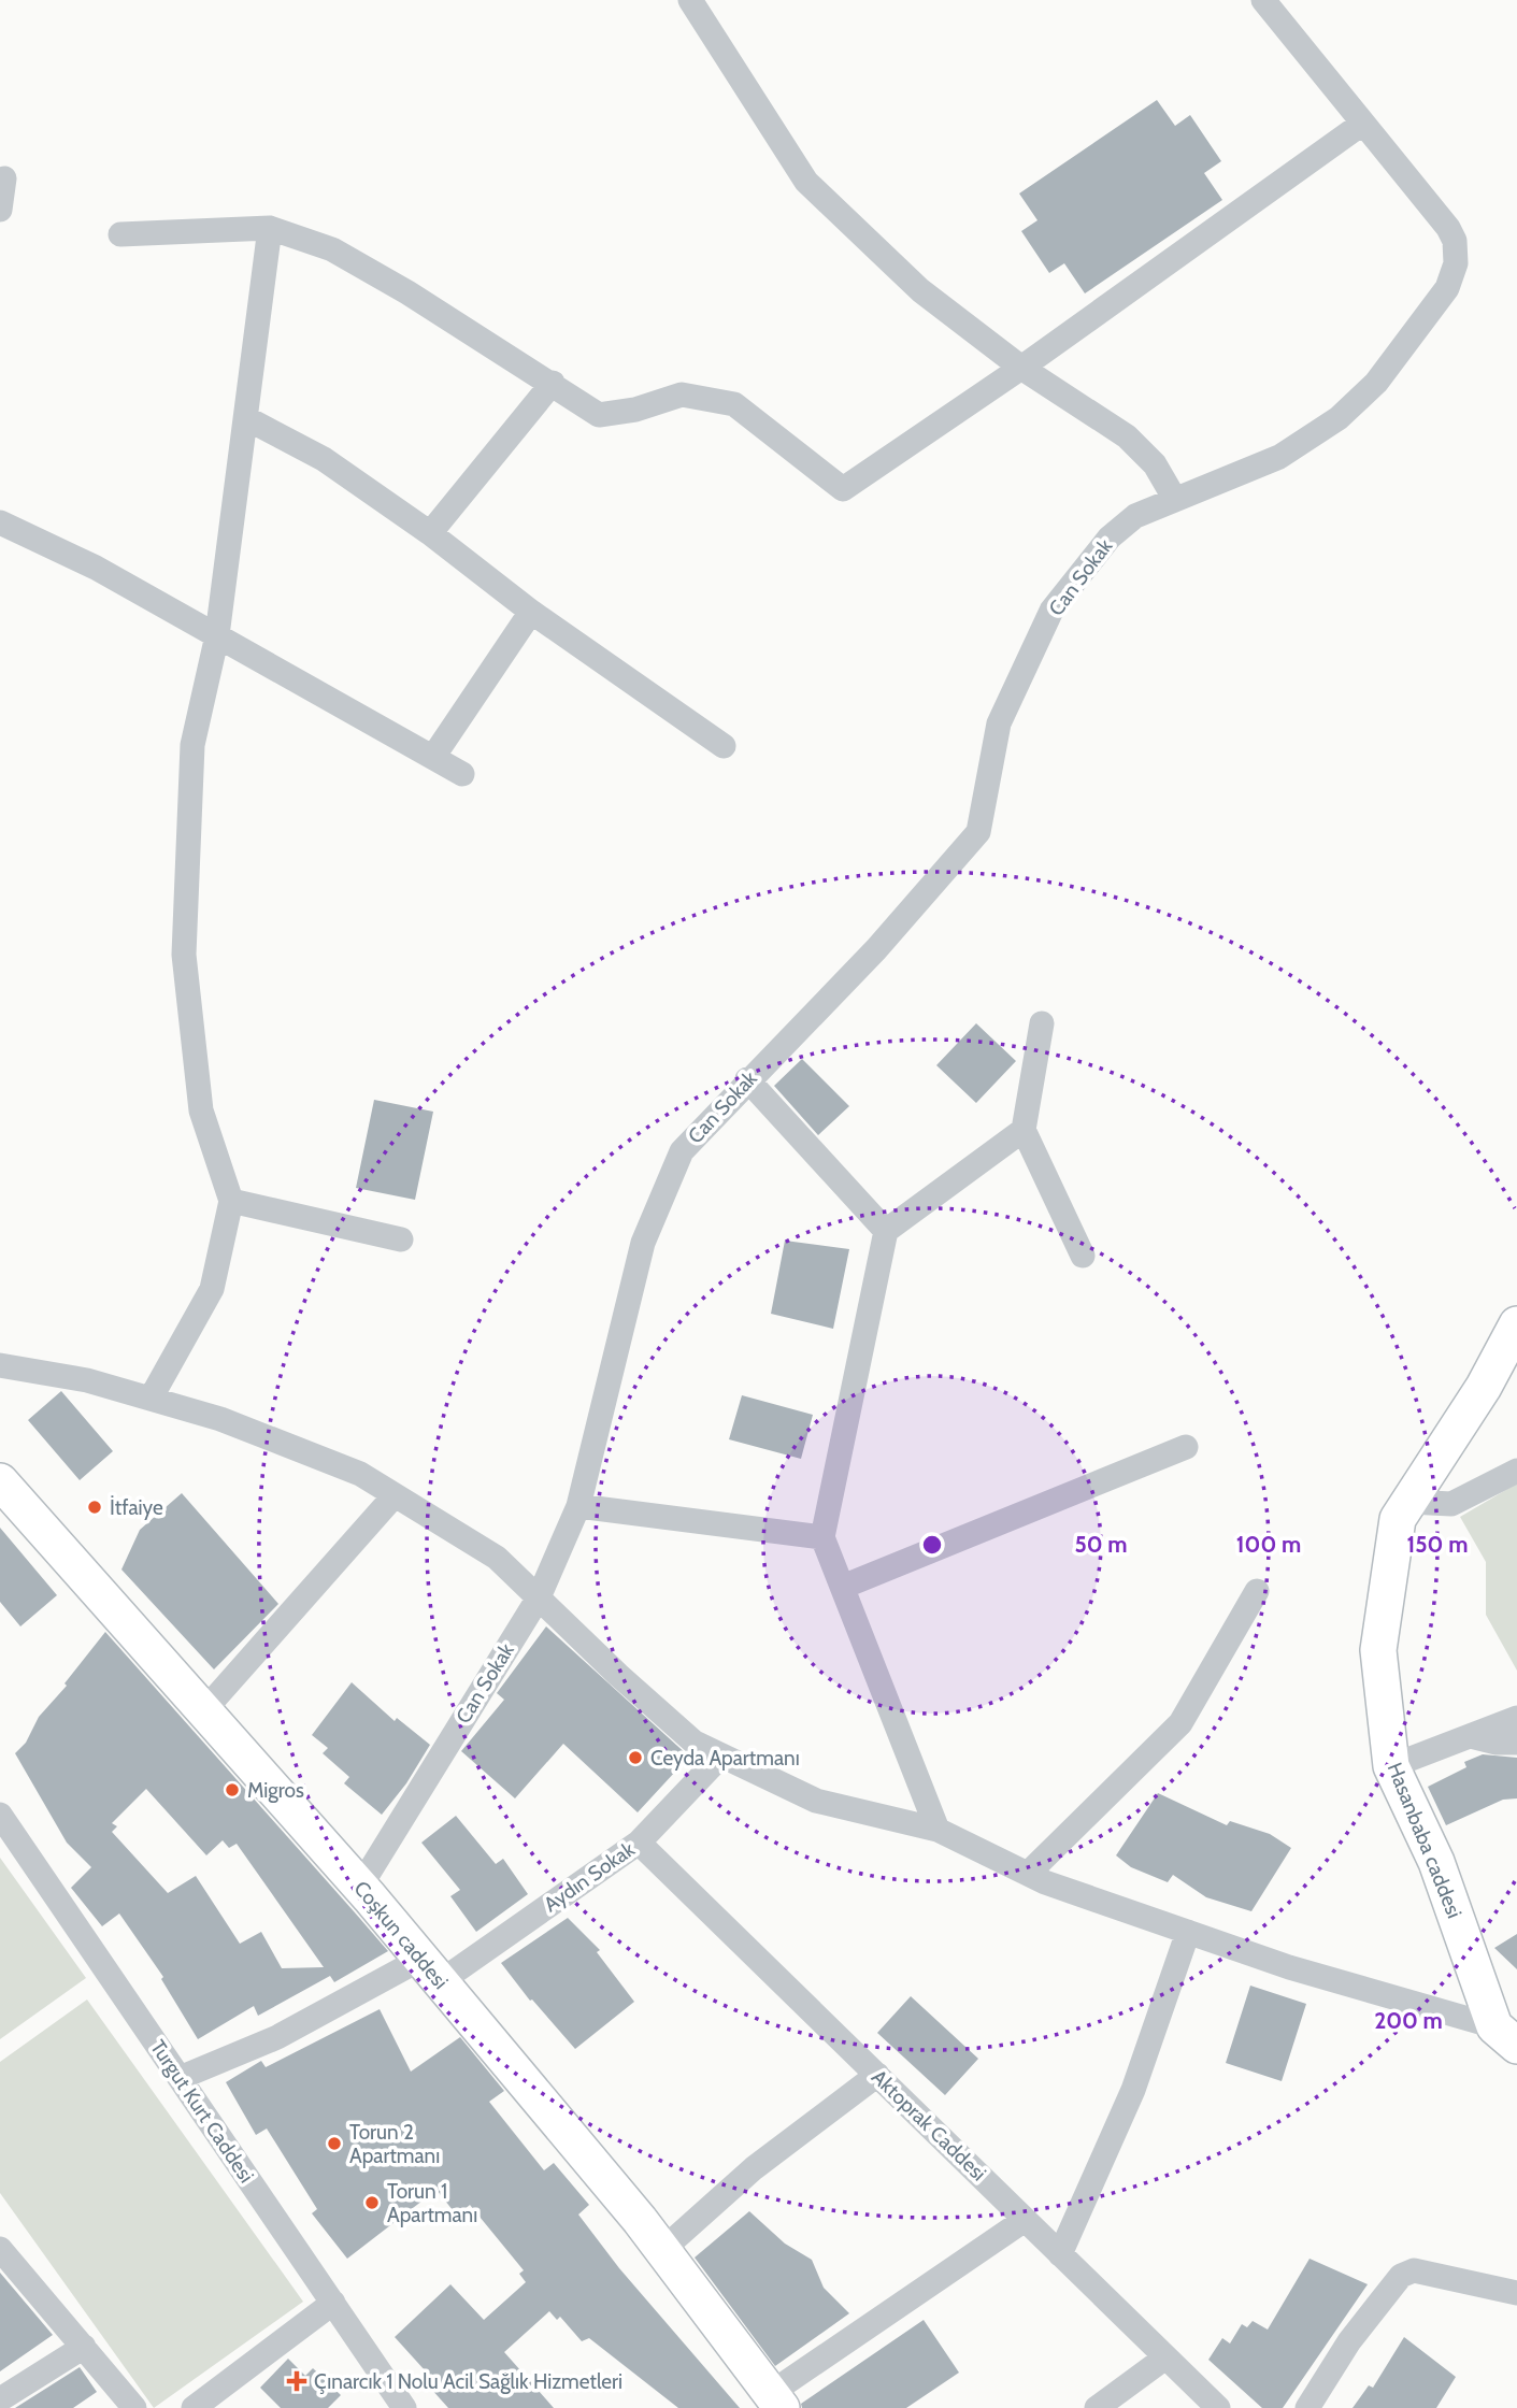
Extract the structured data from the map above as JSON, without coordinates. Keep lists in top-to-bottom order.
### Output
{
  "streets": {
    "street": [
      "Can Sokak",
      "Hasanbaba caddesi",
      "Aydın Sokak",
      "Coşkun caddesi",
      "Turgut Kurt Caddesi",
      "Aktoprak Caddesi"
    ]
  },
  "crossings": [
    ["Can Sokak", "Coşkun caddesi"],
    ["Aydın Sokak", "Coşkun caddesi"],
    ["Aydın Sokak", "Turgut Kurt Caddesi"],
    ["Aydın Sokak", "Aktoprak Caddesi"]
  ],
  "places": {
    "other": [
      "İtfaiye",
      "Ceyda Apartmanı",
      "Migros",
      "Torun 2 Apartmanı",
      "Torun 1 Apartmanı"
    ],
    "health": ["Çınarcık 1 Nolu Acil Sağlık Hizmetleri"]
  },
  "rings": [
    "50 m",
    "100 m",
    "150 m",
    "200 m"
  ]
}
